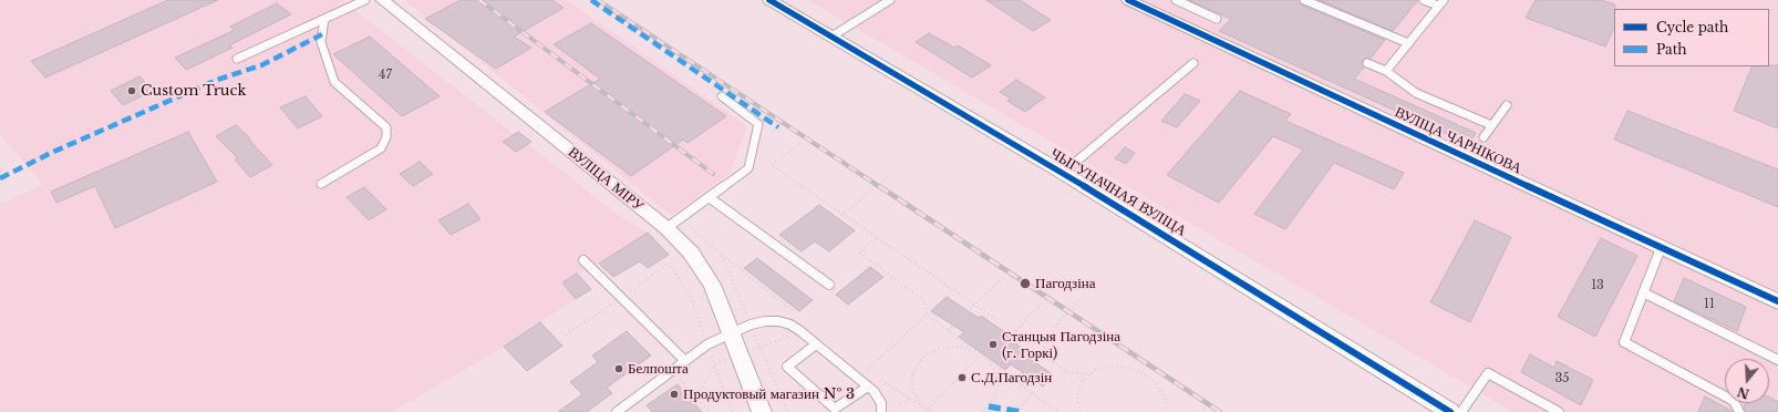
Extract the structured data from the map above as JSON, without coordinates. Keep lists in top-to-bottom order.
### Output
{
  "streets": {
    "street": ["ВУЛІЦА ЧАРНІКОВА", "ВУЛІЦА МІРУ", "ЧЫГУНАЧНАЯ ВУЛІЦА"]
  },
  "places": [
    "Custom Truck",
    "Пагодзіна",
    "Станцыя Пагодзіна (г. Горкі)",
    "Белпошта",
    "С.Д.Пагодзін",
    "Продуктовый магазин № 3"
  ],
  "house_numbers": [
    "47",
    "13",
    "11",
    "35"
  ],
  "legend": ["Cycle path", "Path"],
  "north": "bottom"
}
